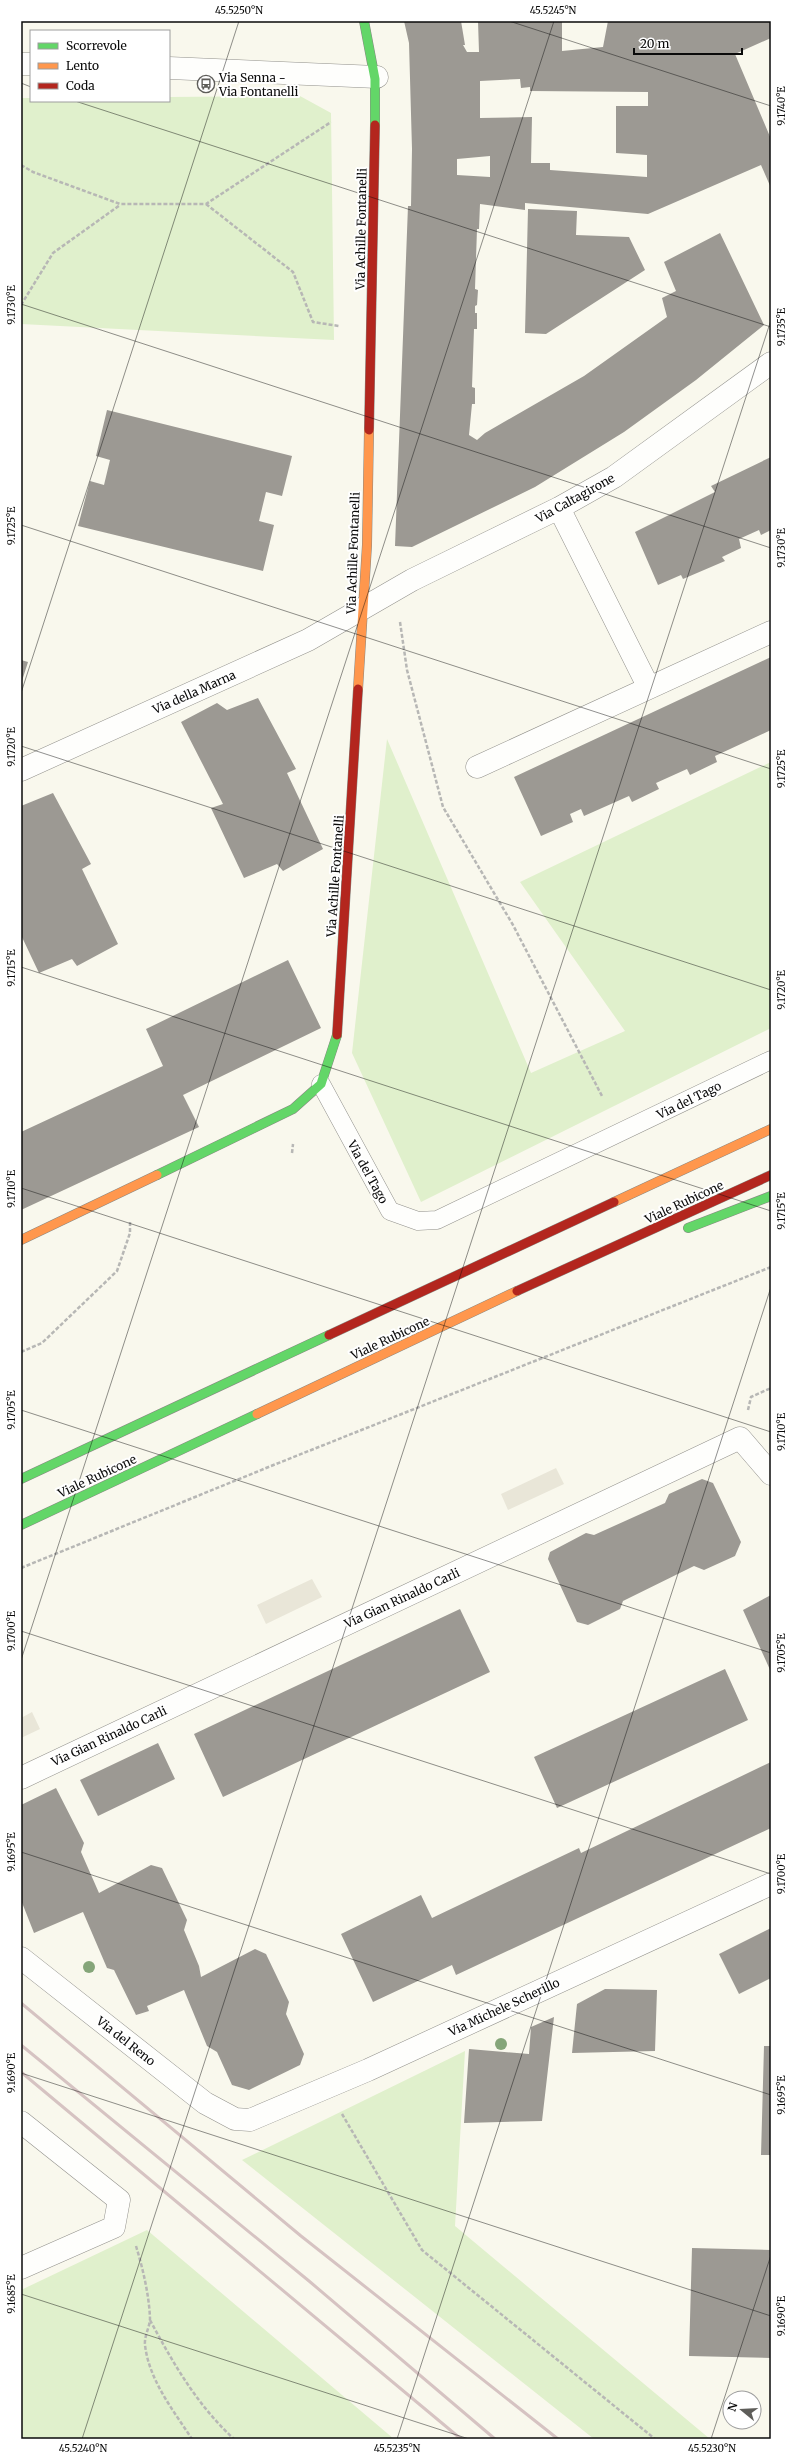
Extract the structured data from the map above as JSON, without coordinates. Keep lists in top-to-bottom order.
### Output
{
  "streets": {
    "main road": ["Via Achille Fontanelli", "Viale Rubicone"],
    "street": [
      "Via Caltagirone",
      "Via della Marna",
      "Via Gian Rinaldo Carli",
      "Via Michele Scherillo",
      "Via del Reno"
    ],
    "lane": ["Via del Tago"]
  },
  "crossings": [
    ["Via Achille Fontanelli", "Via Caltagirone"],
    ["Via Achille Fontanelli", "Via della Marna"],
    ["Via Achille Fontanelli", "Via del Tago"],
    ["Via Caltagirone", "Via della Marna"],
    ["Via Michele Scherillo", "Via del Reno"]
  ],
  "places": {
    "bus stop": ["Via Senna - Via Fontanelli"]
  },
  "legend": ["Scorrevole", "Lento", "Coda"],
  "scale_bar": "20 m",
  "north": "left",
  "coordinates": [
    "45.5250°N",
    "45.5245°N",
    "9.1740°E",
    "9.1730°E",
    "9.1735°E",
    "9.1725°E",
    "9.1720°E",
    "9.1715°E",
    "9.1710°E",
    "9.1705°E",
    "9.1700°E",
    "9.1695°E",
    "9.1690°E",
    "9.1685°E",
    "45.5240°N",
    "45.5235°N",
    "45.5230°N"
  ]
}
